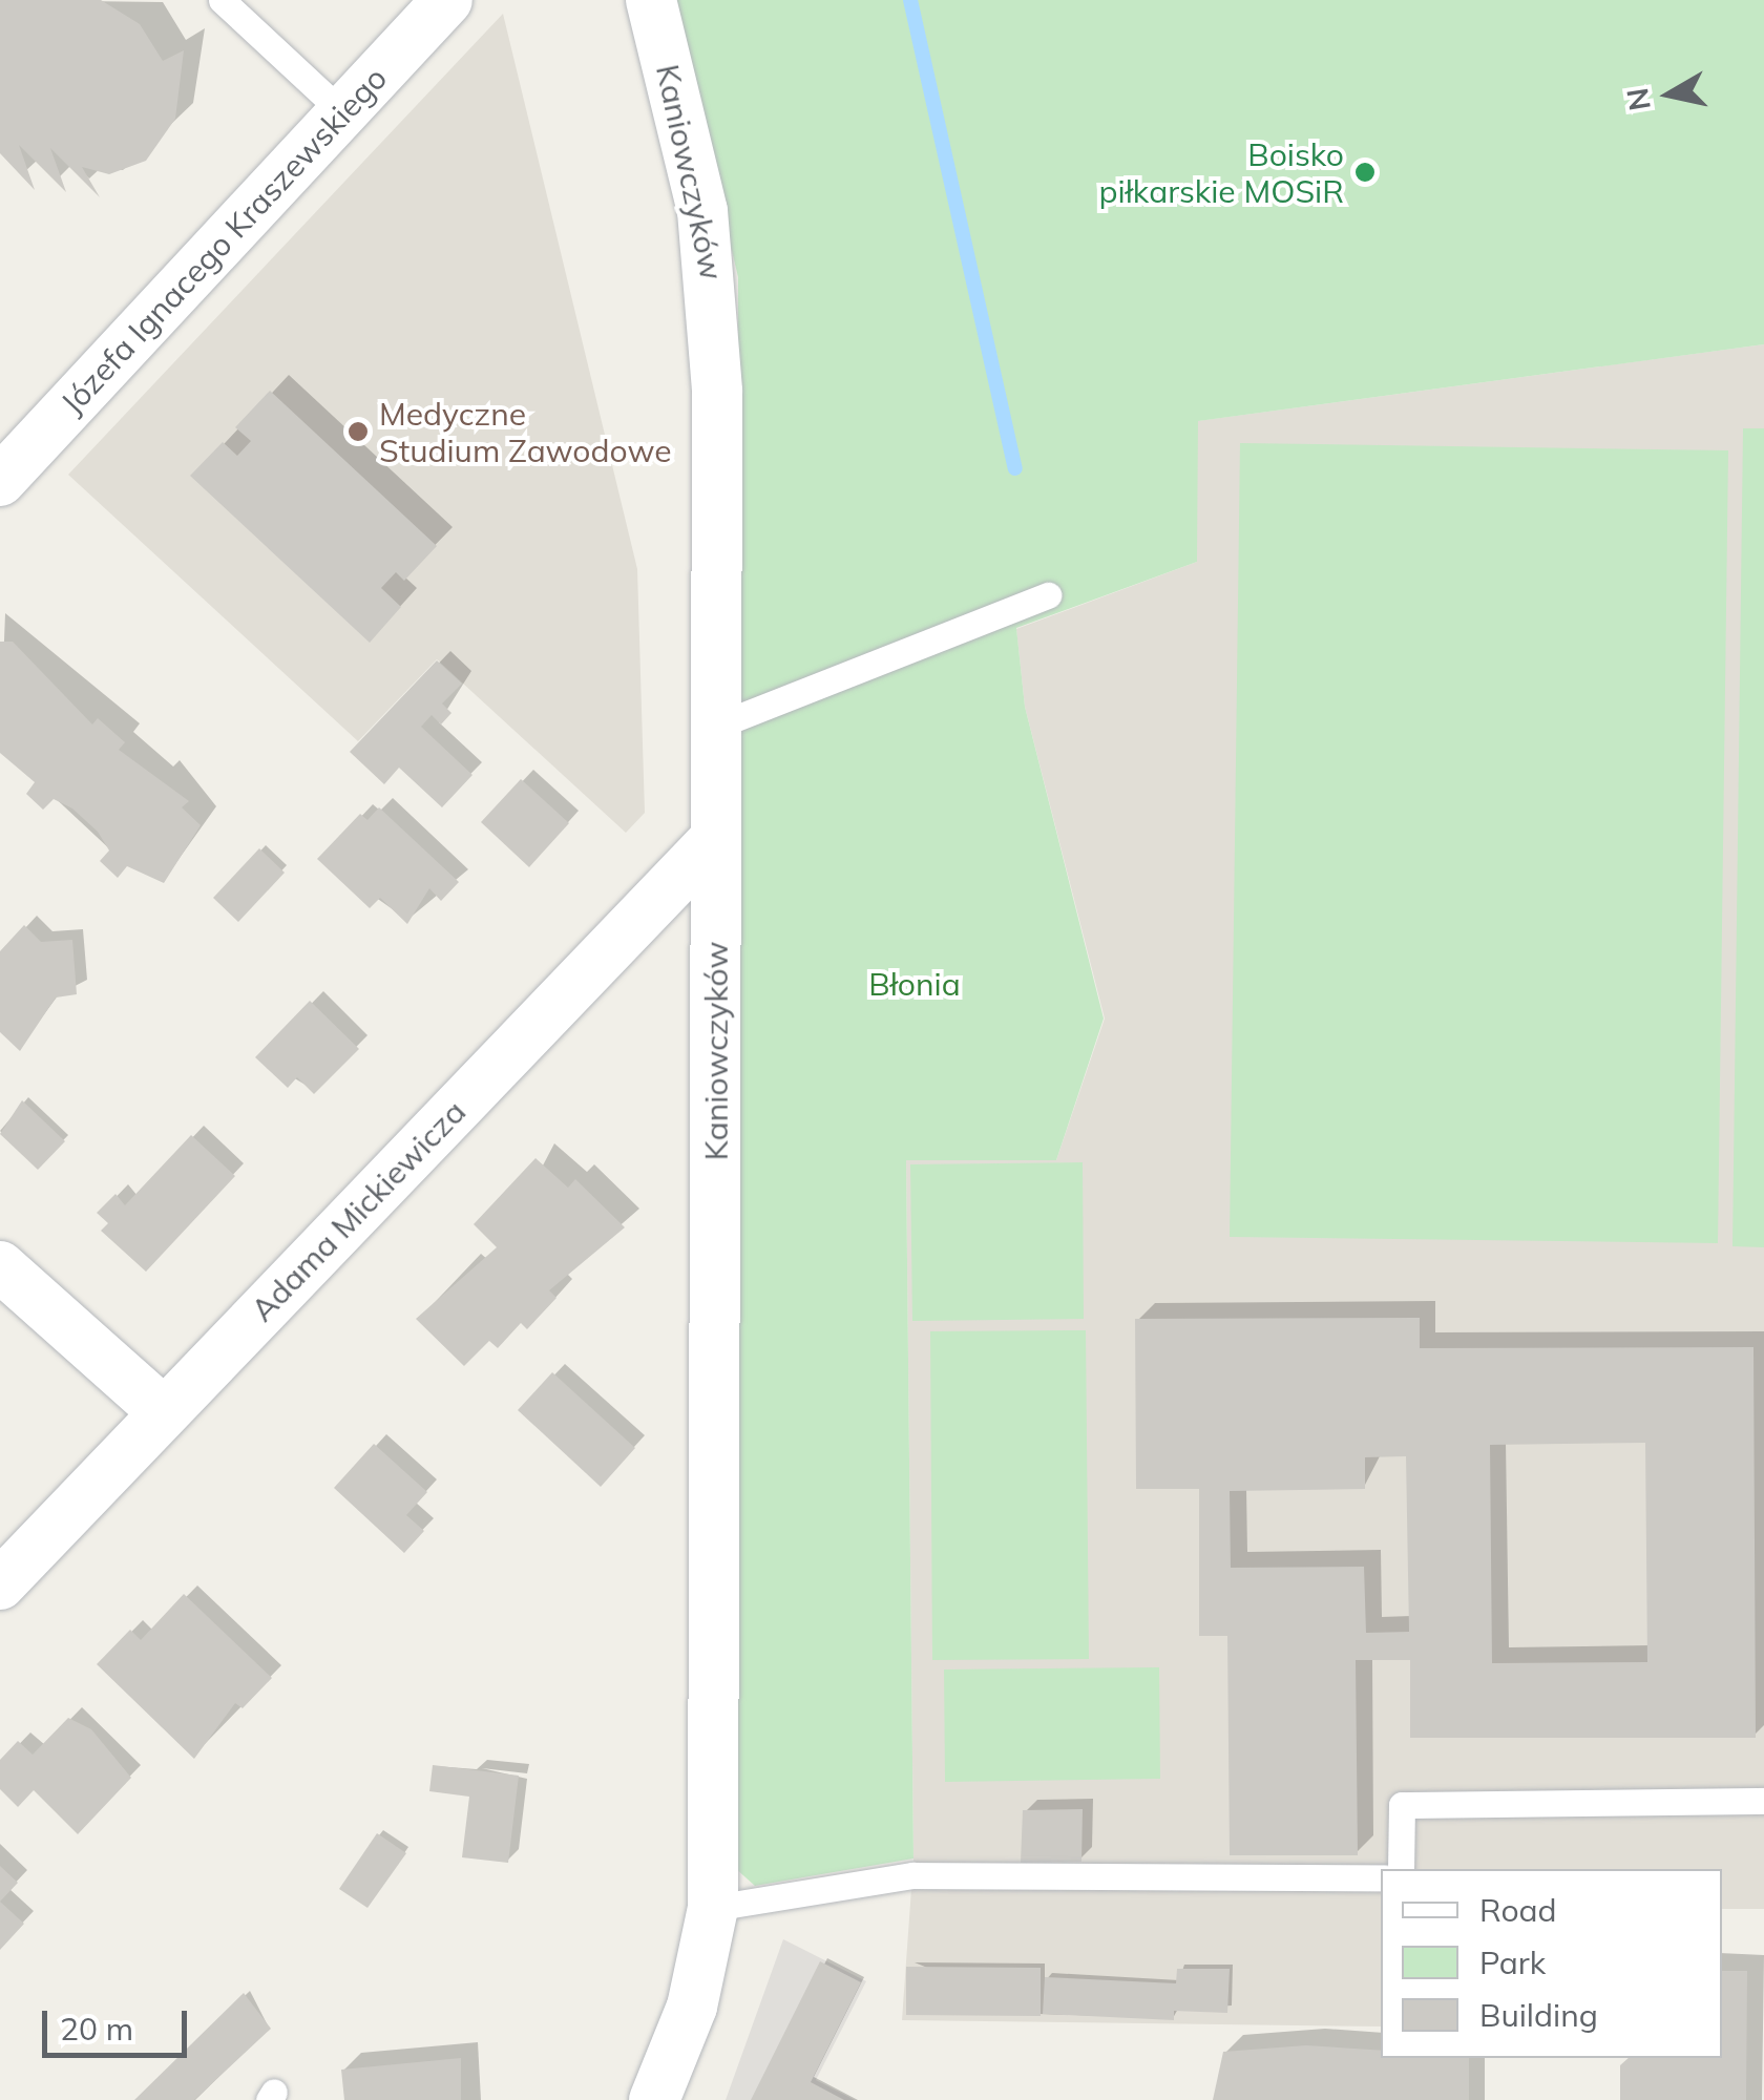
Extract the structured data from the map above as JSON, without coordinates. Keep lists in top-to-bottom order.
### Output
{
  "streets": {
    "street": ["Kaniowczyków", "Józefa Ignacego Kraszewskiego", "Adama Mickiewicza"]
  },
  "crossings": [
    ["Kaniowczyków", "Adama Mickiewicza"]
  ],
  "parks": ["Błonia"],
  "places": ["Boisko piłkarskie MOSiR", "Medyczne Studium Zawodowe"],
  "legend": ["Road", "Park", "Building"],
  "scale_bar": "20 m",
  "north": "left"
}
